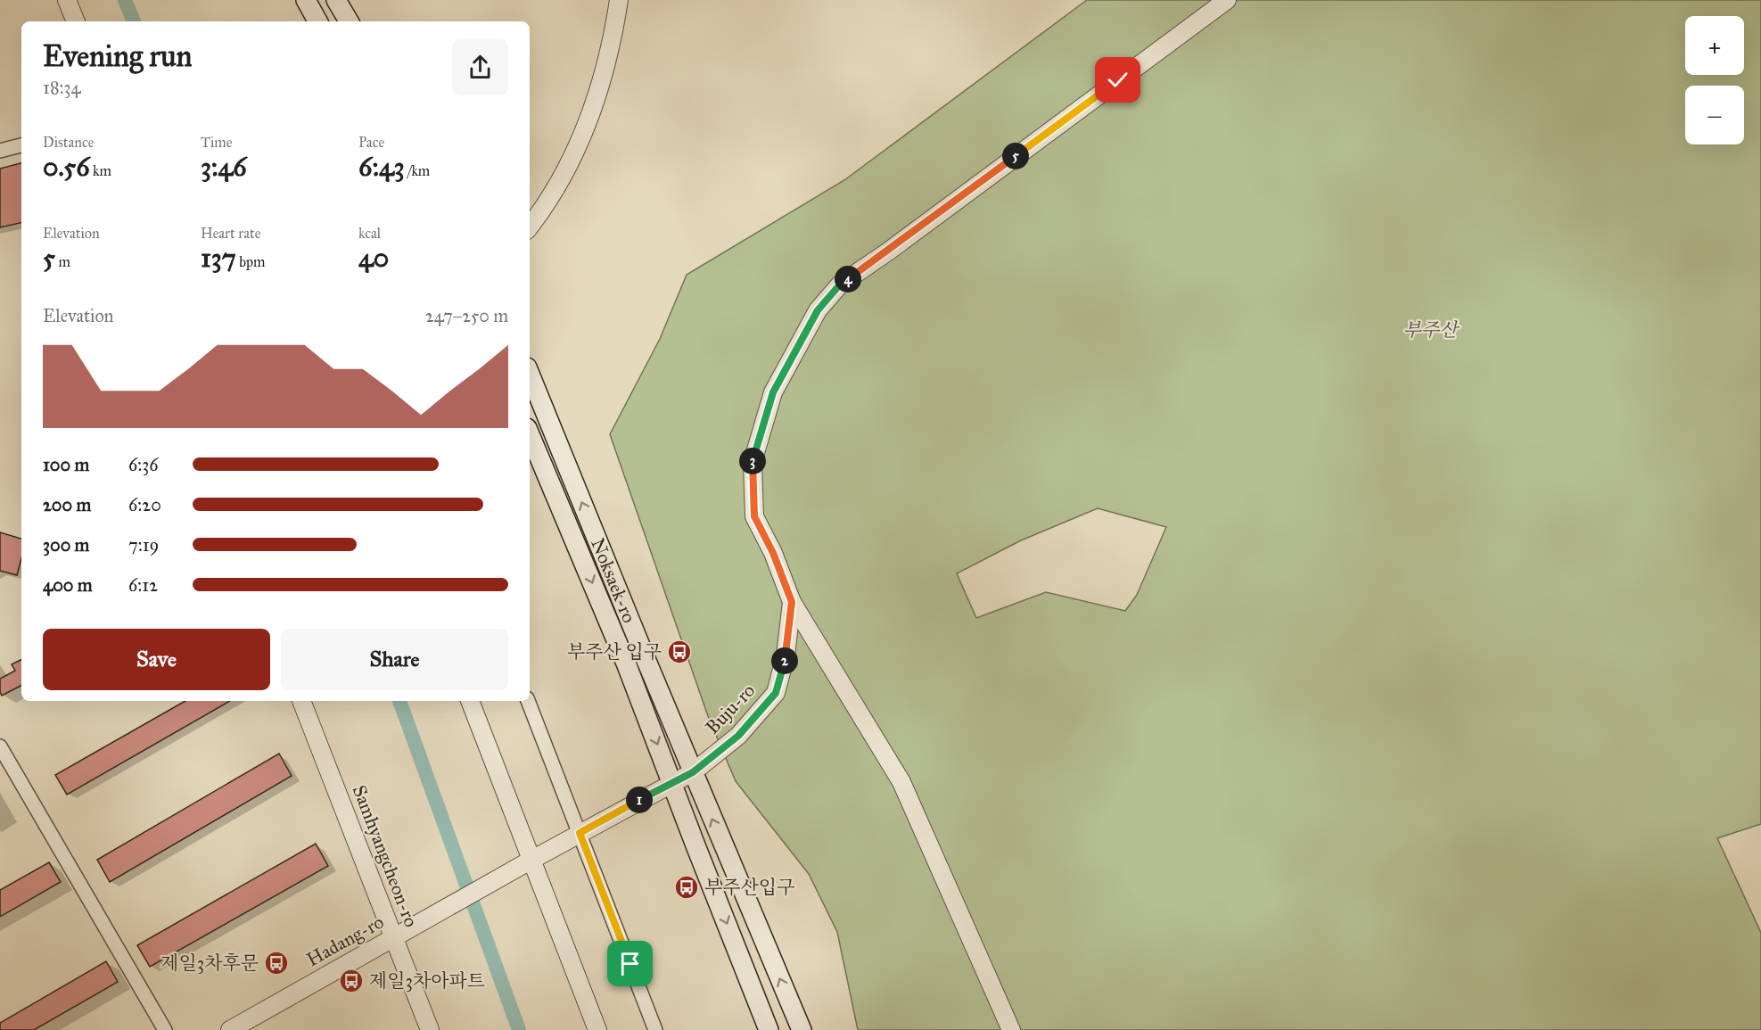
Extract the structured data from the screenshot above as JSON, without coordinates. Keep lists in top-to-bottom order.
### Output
{
  "streets": {
    "main road": ["Noksaek-ro"],
    "street": ["Buju-ro", "Samhyangcheon-ro", "Hadang-ro"]
  },
  "crossings": [
    ["Noksaek-ro", "Buju-ro"],
    ["Samhyangcheon-ro", "Hadang-ro"]
  ],
  "parks": ["부주산"],
  "places": {
    "bus stop": [
      "부주산 입구",
      "부주산입구",
      "제일3차후문",
      "제일3차아파트"
    ]
  },
  "page": {
    "map_buttons": ["+", "−"],
    "heading": ["Evening run", "18:34"],
    "stats": [
      ["Distance", "0.56 km"],
      ["Time", "3:46"],
      ["Pace", "6:43 /km"],
      ["Elevation", "5 m"],
      ["Heart rate", "137 bpm"],
      ["kcal", "40"]
    ],
    "pins": [
      "5",
      "4",
      "3",
      "2",
      "1"
    ],
    "chart": ["Elevation", "247–250 m"],
    "list": [
      {
        "name": "100 m",
        "note": "6:36"
      },
      {
        "name": "200 m",
        "note": "6:20"
      },
      {
        "name": "300 m",
        "note": "7:19"
      },
      {
        "name": "400 m",
        "note": "6:12"
      }
    ],
    "buttons": ["Save", "Share"]
  }
}
